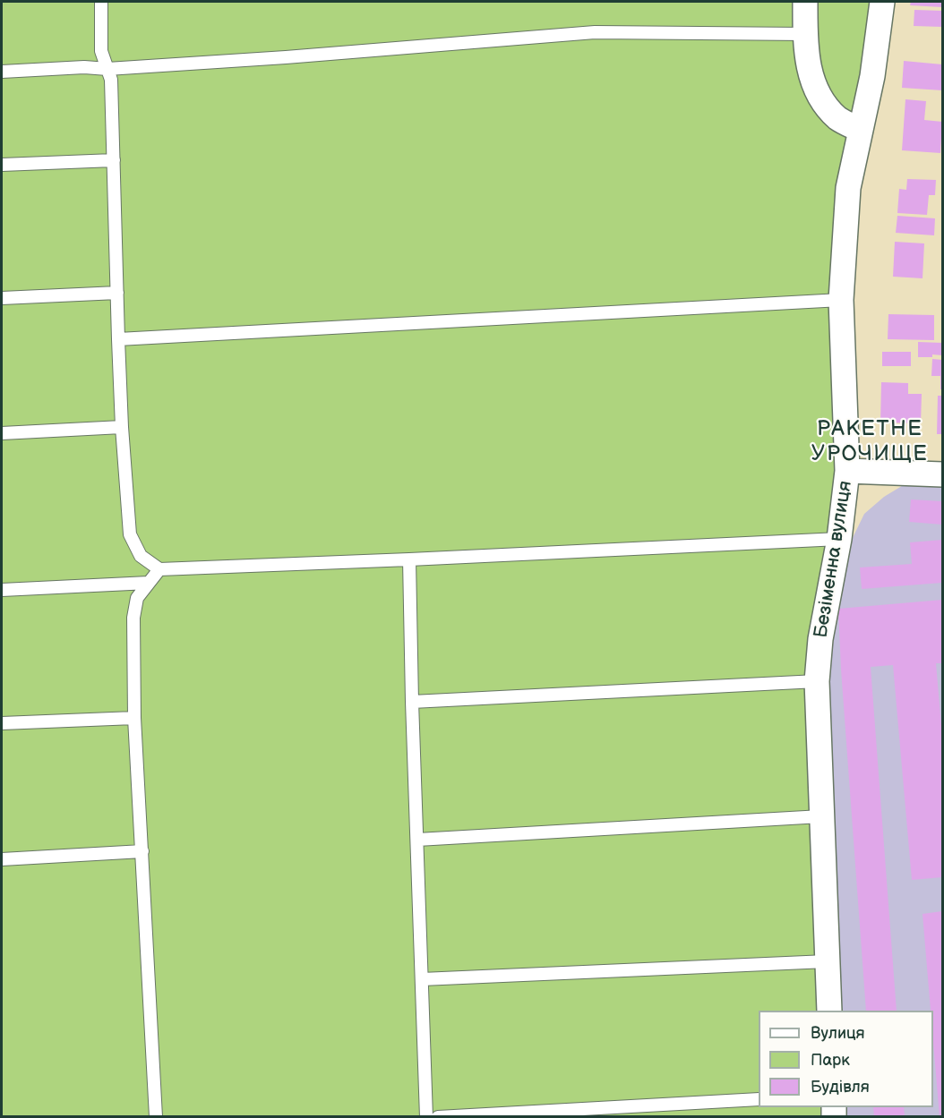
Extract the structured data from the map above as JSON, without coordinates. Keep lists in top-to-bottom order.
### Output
{
  "streets": {
    "street": ["Безіменна вулиця"]
  },
  "districts": ["РАКЕТНЕ УРОЧИЩЕ"],
  "legend": ["Вулиця", "Парк", "Будівля"]
}
